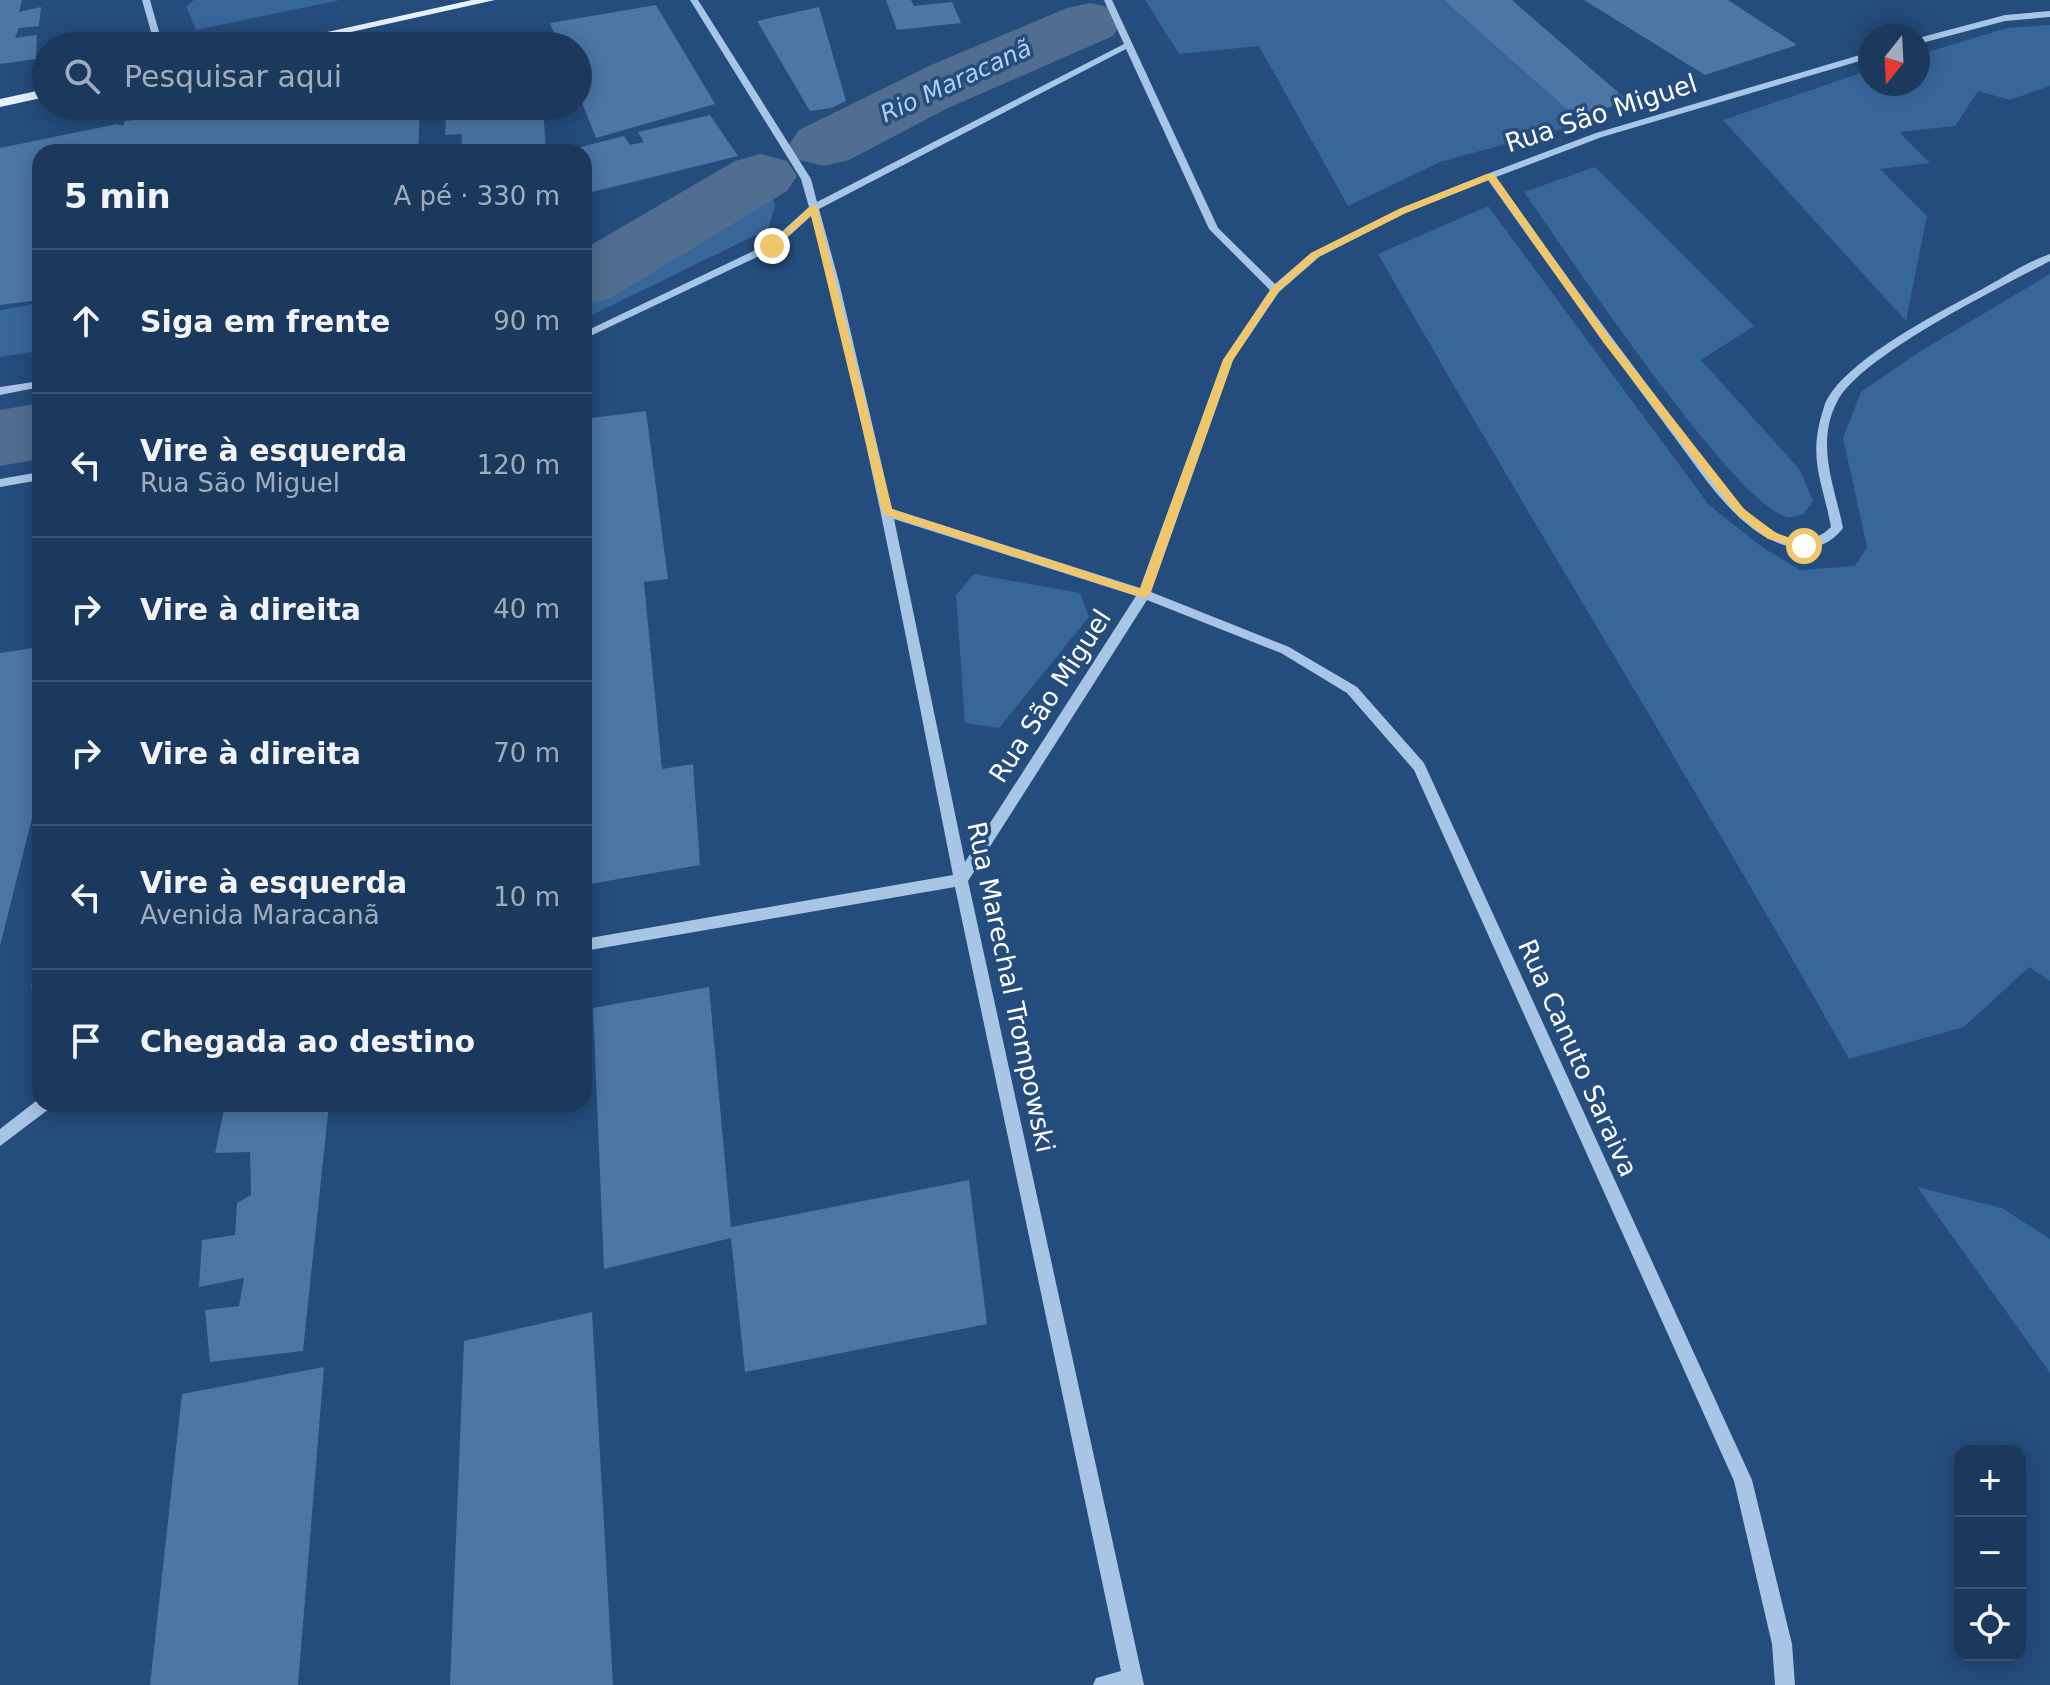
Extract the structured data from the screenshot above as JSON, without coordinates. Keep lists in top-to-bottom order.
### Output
{
  "streets": {
    "street": ["Rua São Miguel", "Rua Marechal Trompowski", "Rua Canuto Saraiva"]
  },
  "crossings": [
    ["Rua São Miguel", "Rua Marechal Trompowski"],
    ["Rua São Miguel", "Rua Canuto Saraiva"],
    ["Rua Marechal Trompowski", "Rua Canuto Saraiva"]
  ],
  "water": ["Rio Maracanã"],
  "north": "bottom",
  "page": {
    "search": "Pesquisar aqui",
    "heading": ["5 min", "A pé · 330 m"],
    "list": [
      ["Siga em frente", "90 m"],
      ["Vire à esquerda", "Rua São Miguel", "120 m"],
      ["Vire à direita", "40 m"],
      ["Vire à direita", "70 m"],
      ["Vire à esquerda", "Avenida Maracanã", "10 m"],
      "Chegada ao destino"
    ],
    "map_buttons": ["+", "−"]
  }
}
